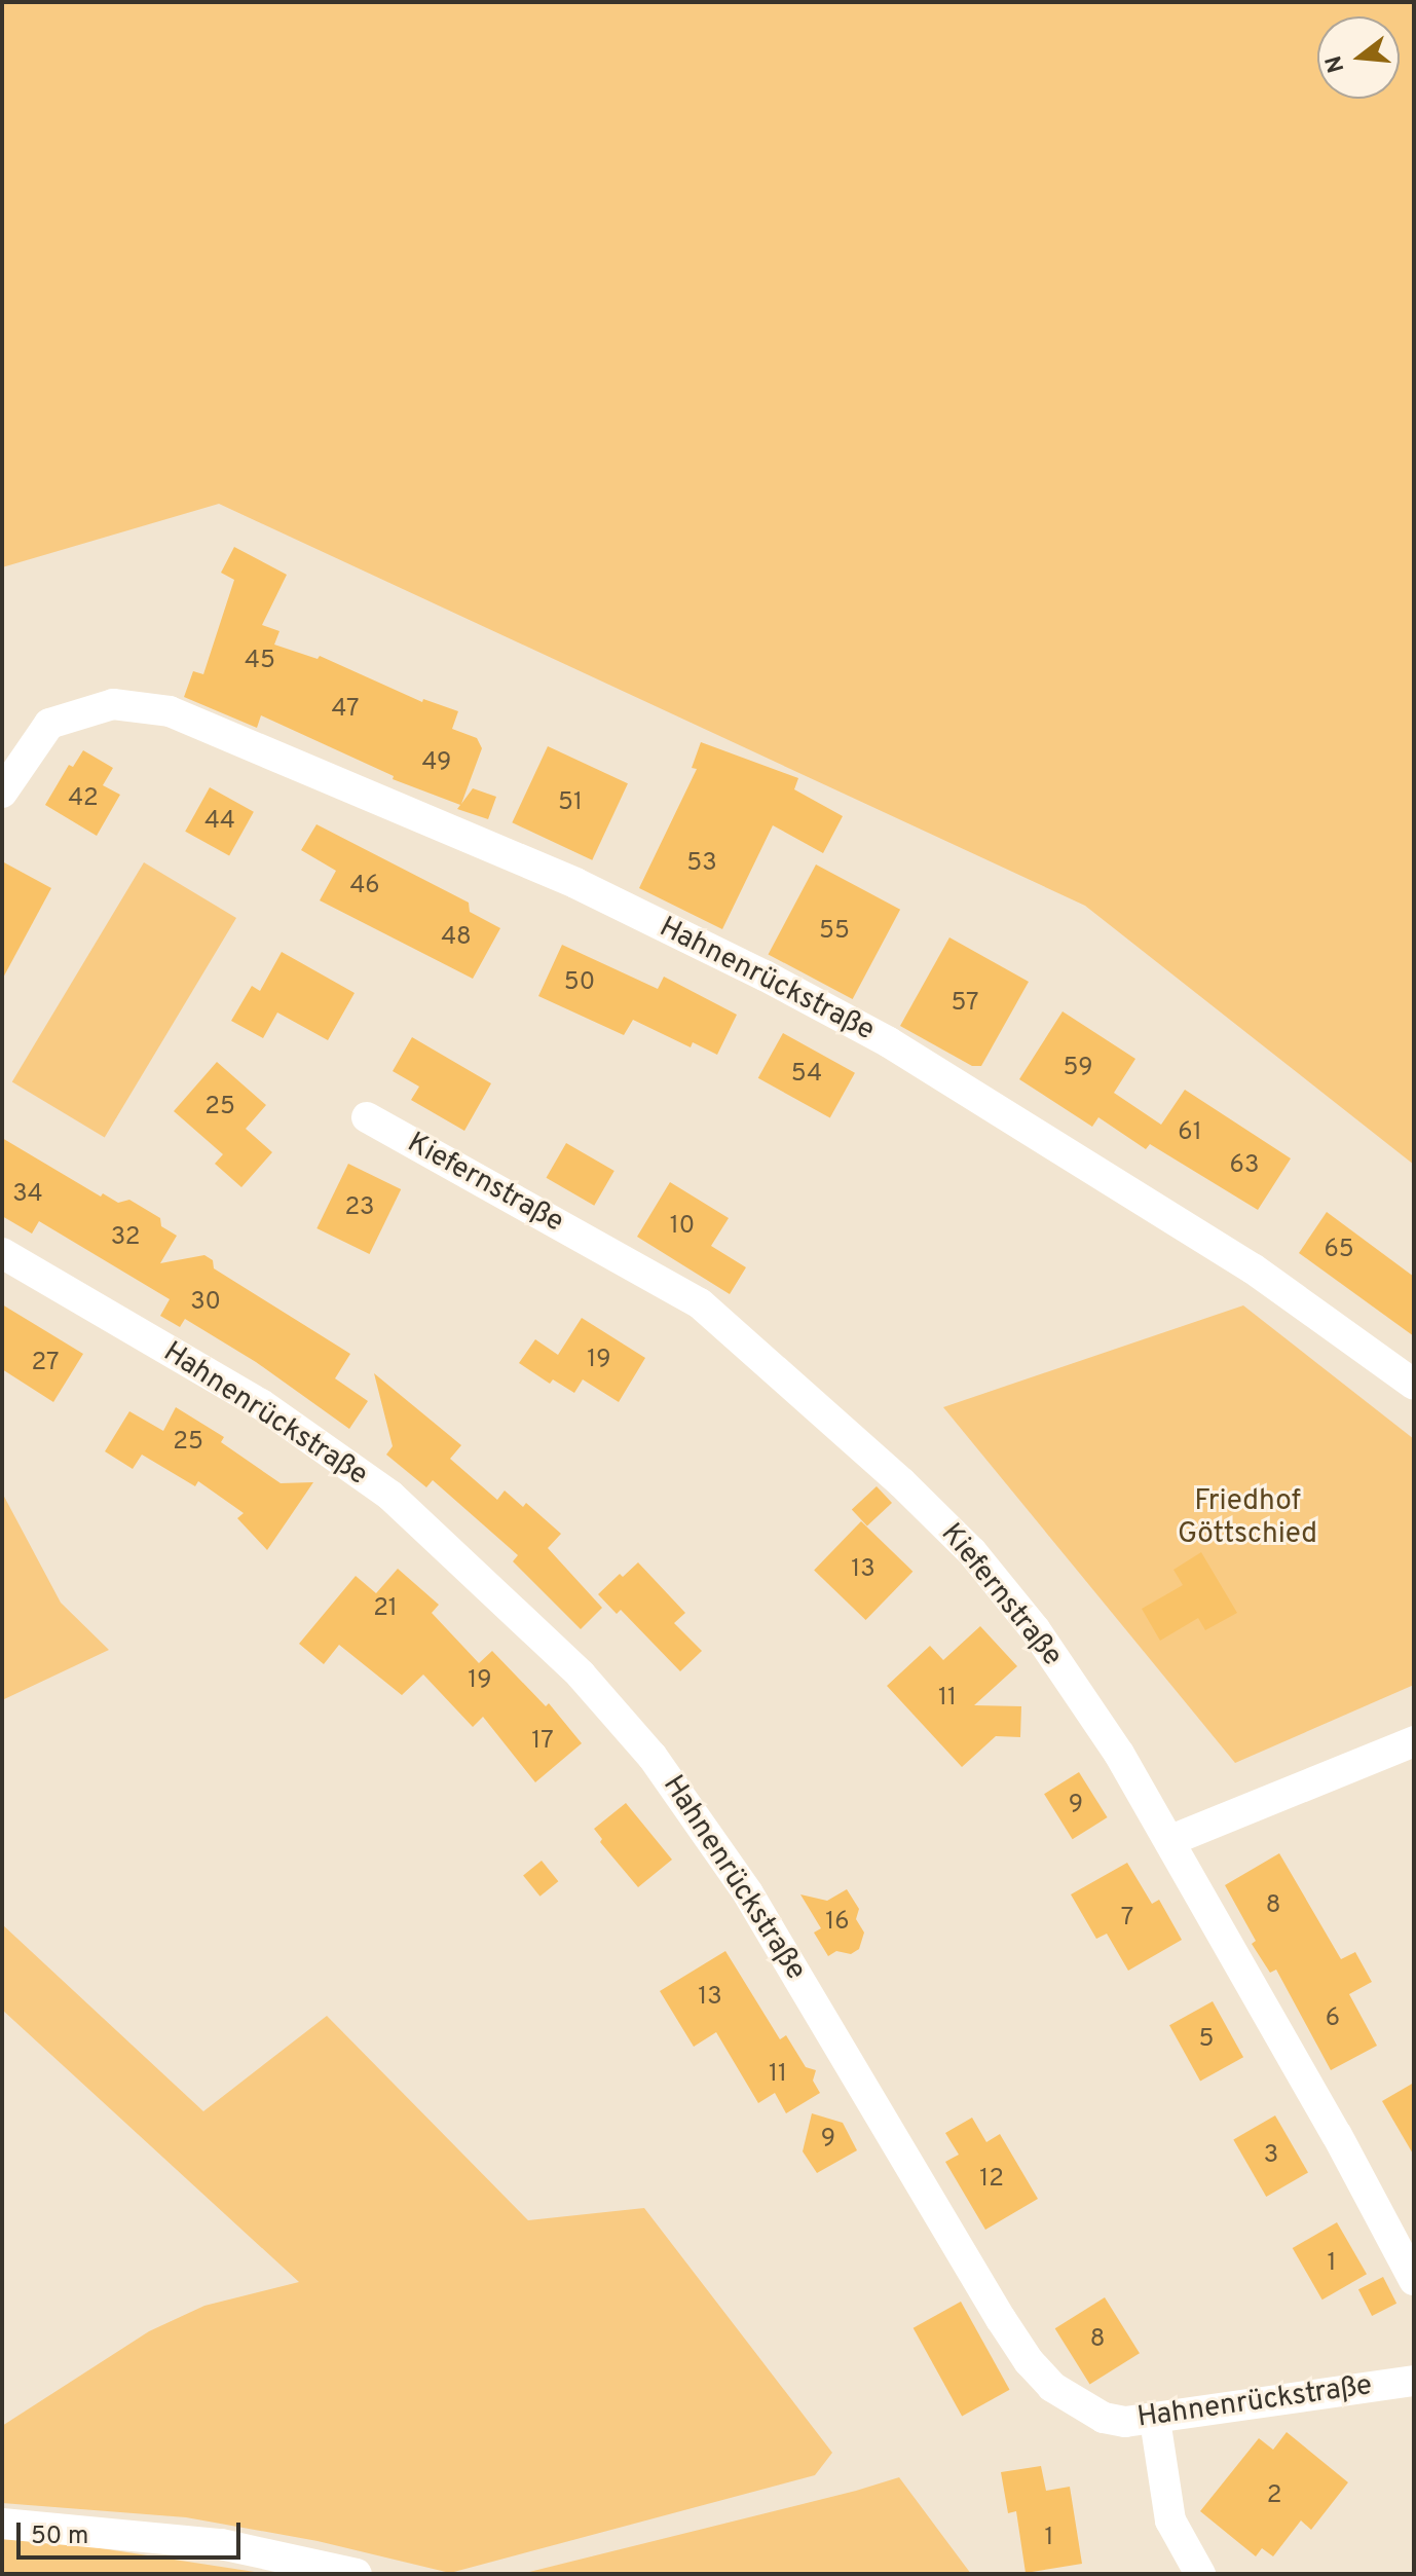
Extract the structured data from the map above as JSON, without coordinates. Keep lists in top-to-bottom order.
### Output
{
  "streets": {
    "street": ["Hahnenrückstraße", "Kiefernstraße"]
  },
  "parks": ["Friedhof Göttschied"],
  "house_numbers": [
    "45",
    "47",
    "49",
    "42",
    "51",
    "44",
    "53",
    "46",
    "55",
    "48",
    "50",
    "57",
    "59",
    "54",
    "25",
    "61",
    "63",
    "34",
    "23",
    "10",
    "32",
    "65",
    "30",
    "19",
    "27",
    "25",
    "13",
    "21",
    "19",
    "11",
    "17",
    "9",
    "8",
    "7",
    "16",
    "13",
    "6",
    "5",
    "11",
    "9",
    "3",
    "12",
    "1",
    "8",
    "2",
    "1"
  ],
  "scale_bar": "50 m",
  "north": "left"
}
